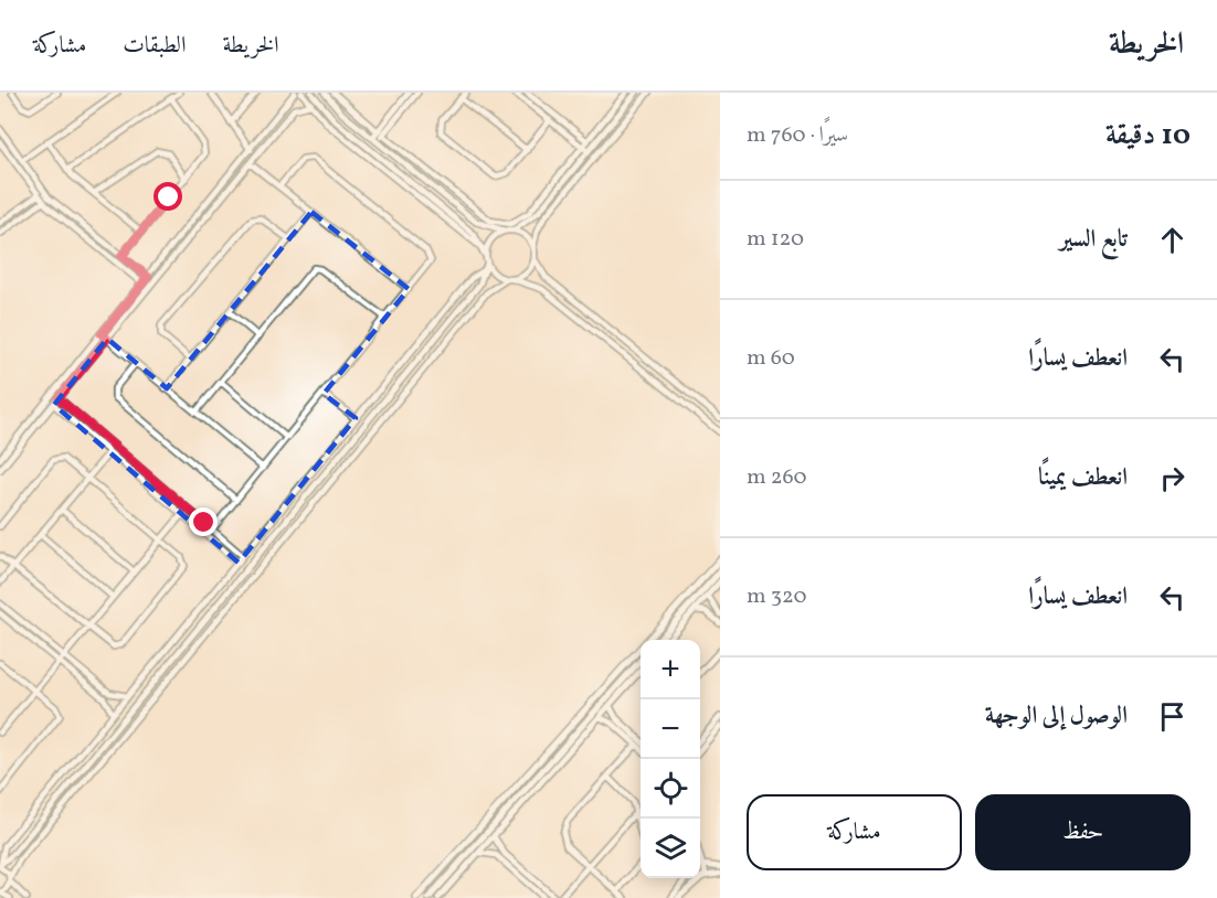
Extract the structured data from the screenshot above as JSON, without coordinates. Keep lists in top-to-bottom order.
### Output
{
  "page": {
    "header": "الخريطة",
    "nav": ["الخريطة", "الطبقات", "مشاركة"],
    "heading": ["10 دقيقة", "سيرًا · 760 m"],
    "list": [
      ["تابع السير", "120 m"],
      ["انعطف يسارًا", "60 m"],
      ["انعطف يمينًا", "260 m"],
      ["انعطف يسارًا", "320 m"],
      "الوصول إلى الوجهة"
    ],
    "map_buttons": ["+", "−"],
    "buttons": ["حفظ", "مشاركة"]
  }
}
